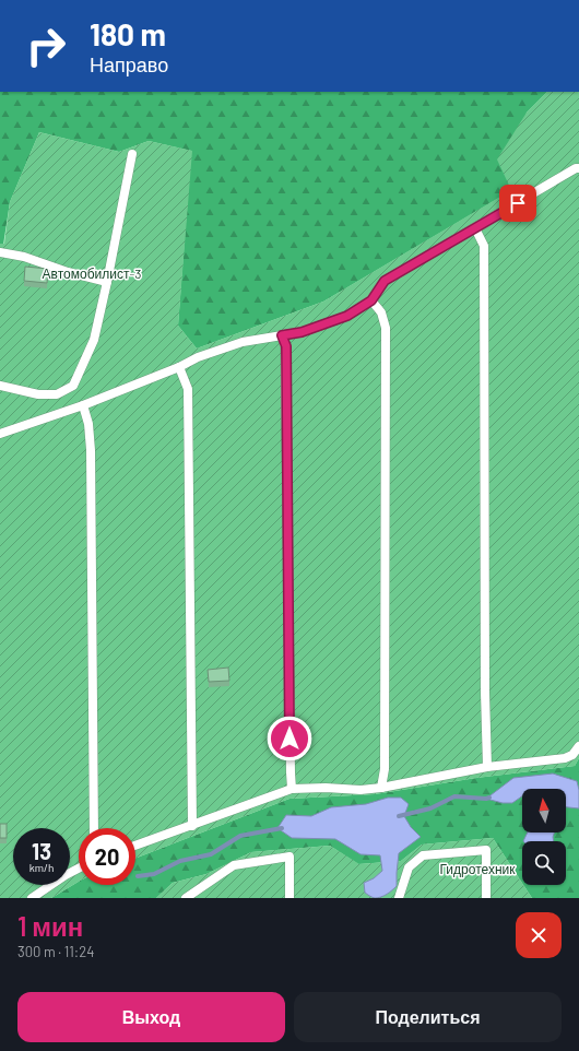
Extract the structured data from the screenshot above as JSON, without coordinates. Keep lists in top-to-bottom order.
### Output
{
  "parks": ["Автомобилист-3", "Гидротехник"],
  "north": "top",
  "page": {
    "turn": ["180 m", "Направо"],
    "speed": "13 km/h",
    "limit": "20",
    "heading": ["1 мин", "300 m · 11:24"],
    "buttons": ["Выход", "Поделиться"]
  }
}
